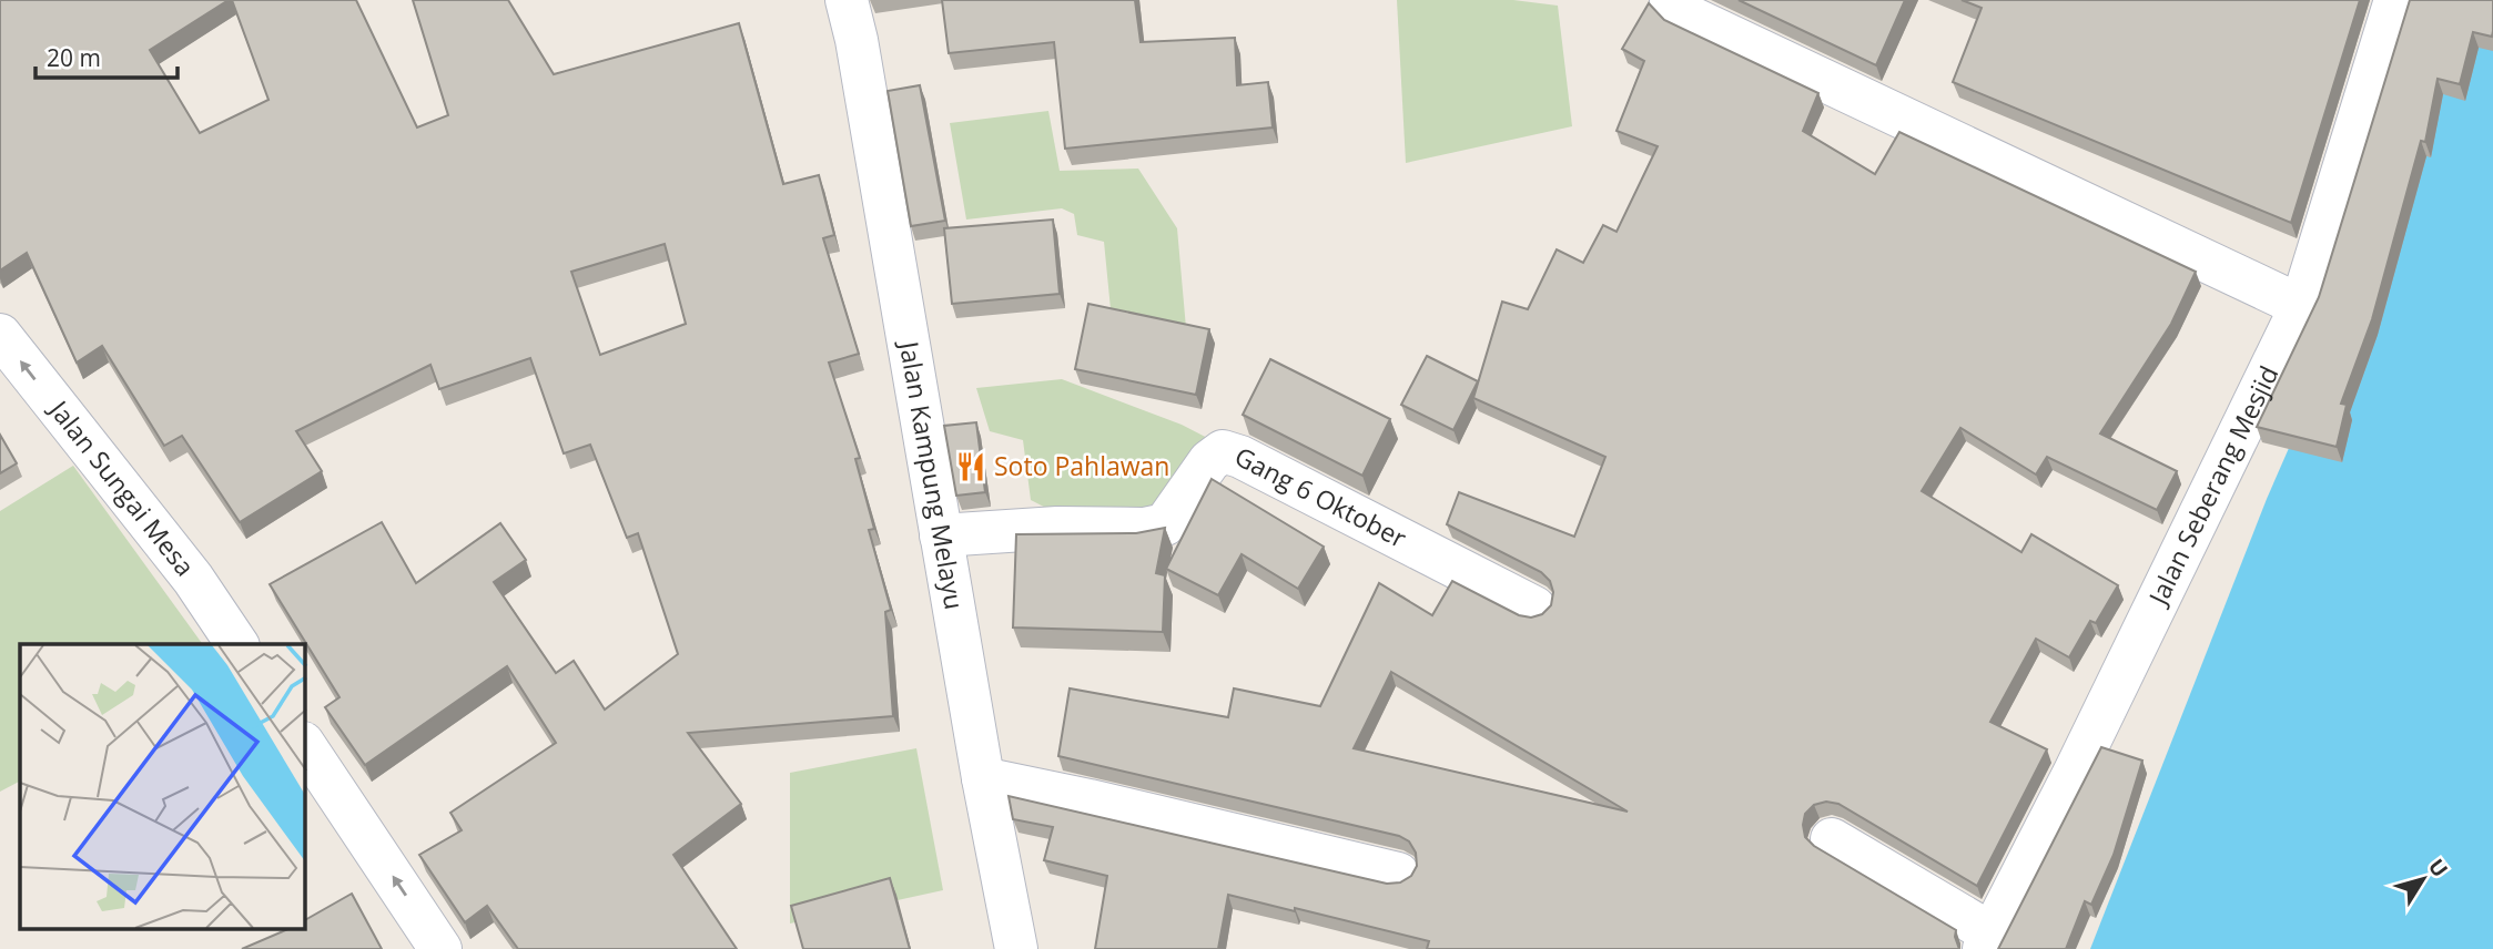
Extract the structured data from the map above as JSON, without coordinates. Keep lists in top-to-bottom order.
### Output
{
  "streets": {
    "street": [
      "Jalan Kampung Melayu",
      "Jalan Seberang Mesjid",
      "Jalan Sungai Mesa",
      "Gang 6 Oktober"
    ]
  },
  "crossings": [
    ["Jalan Kampung Melayu", "Gang 6 Oktober"]
  ],
  "one_way": ["Jalan Sungai Mesa"],
  "places": {
    "restaurant": ["Soto Pahlawan"]
  },
  "scale_bar": "20 m",
  "north": "top right"
}
